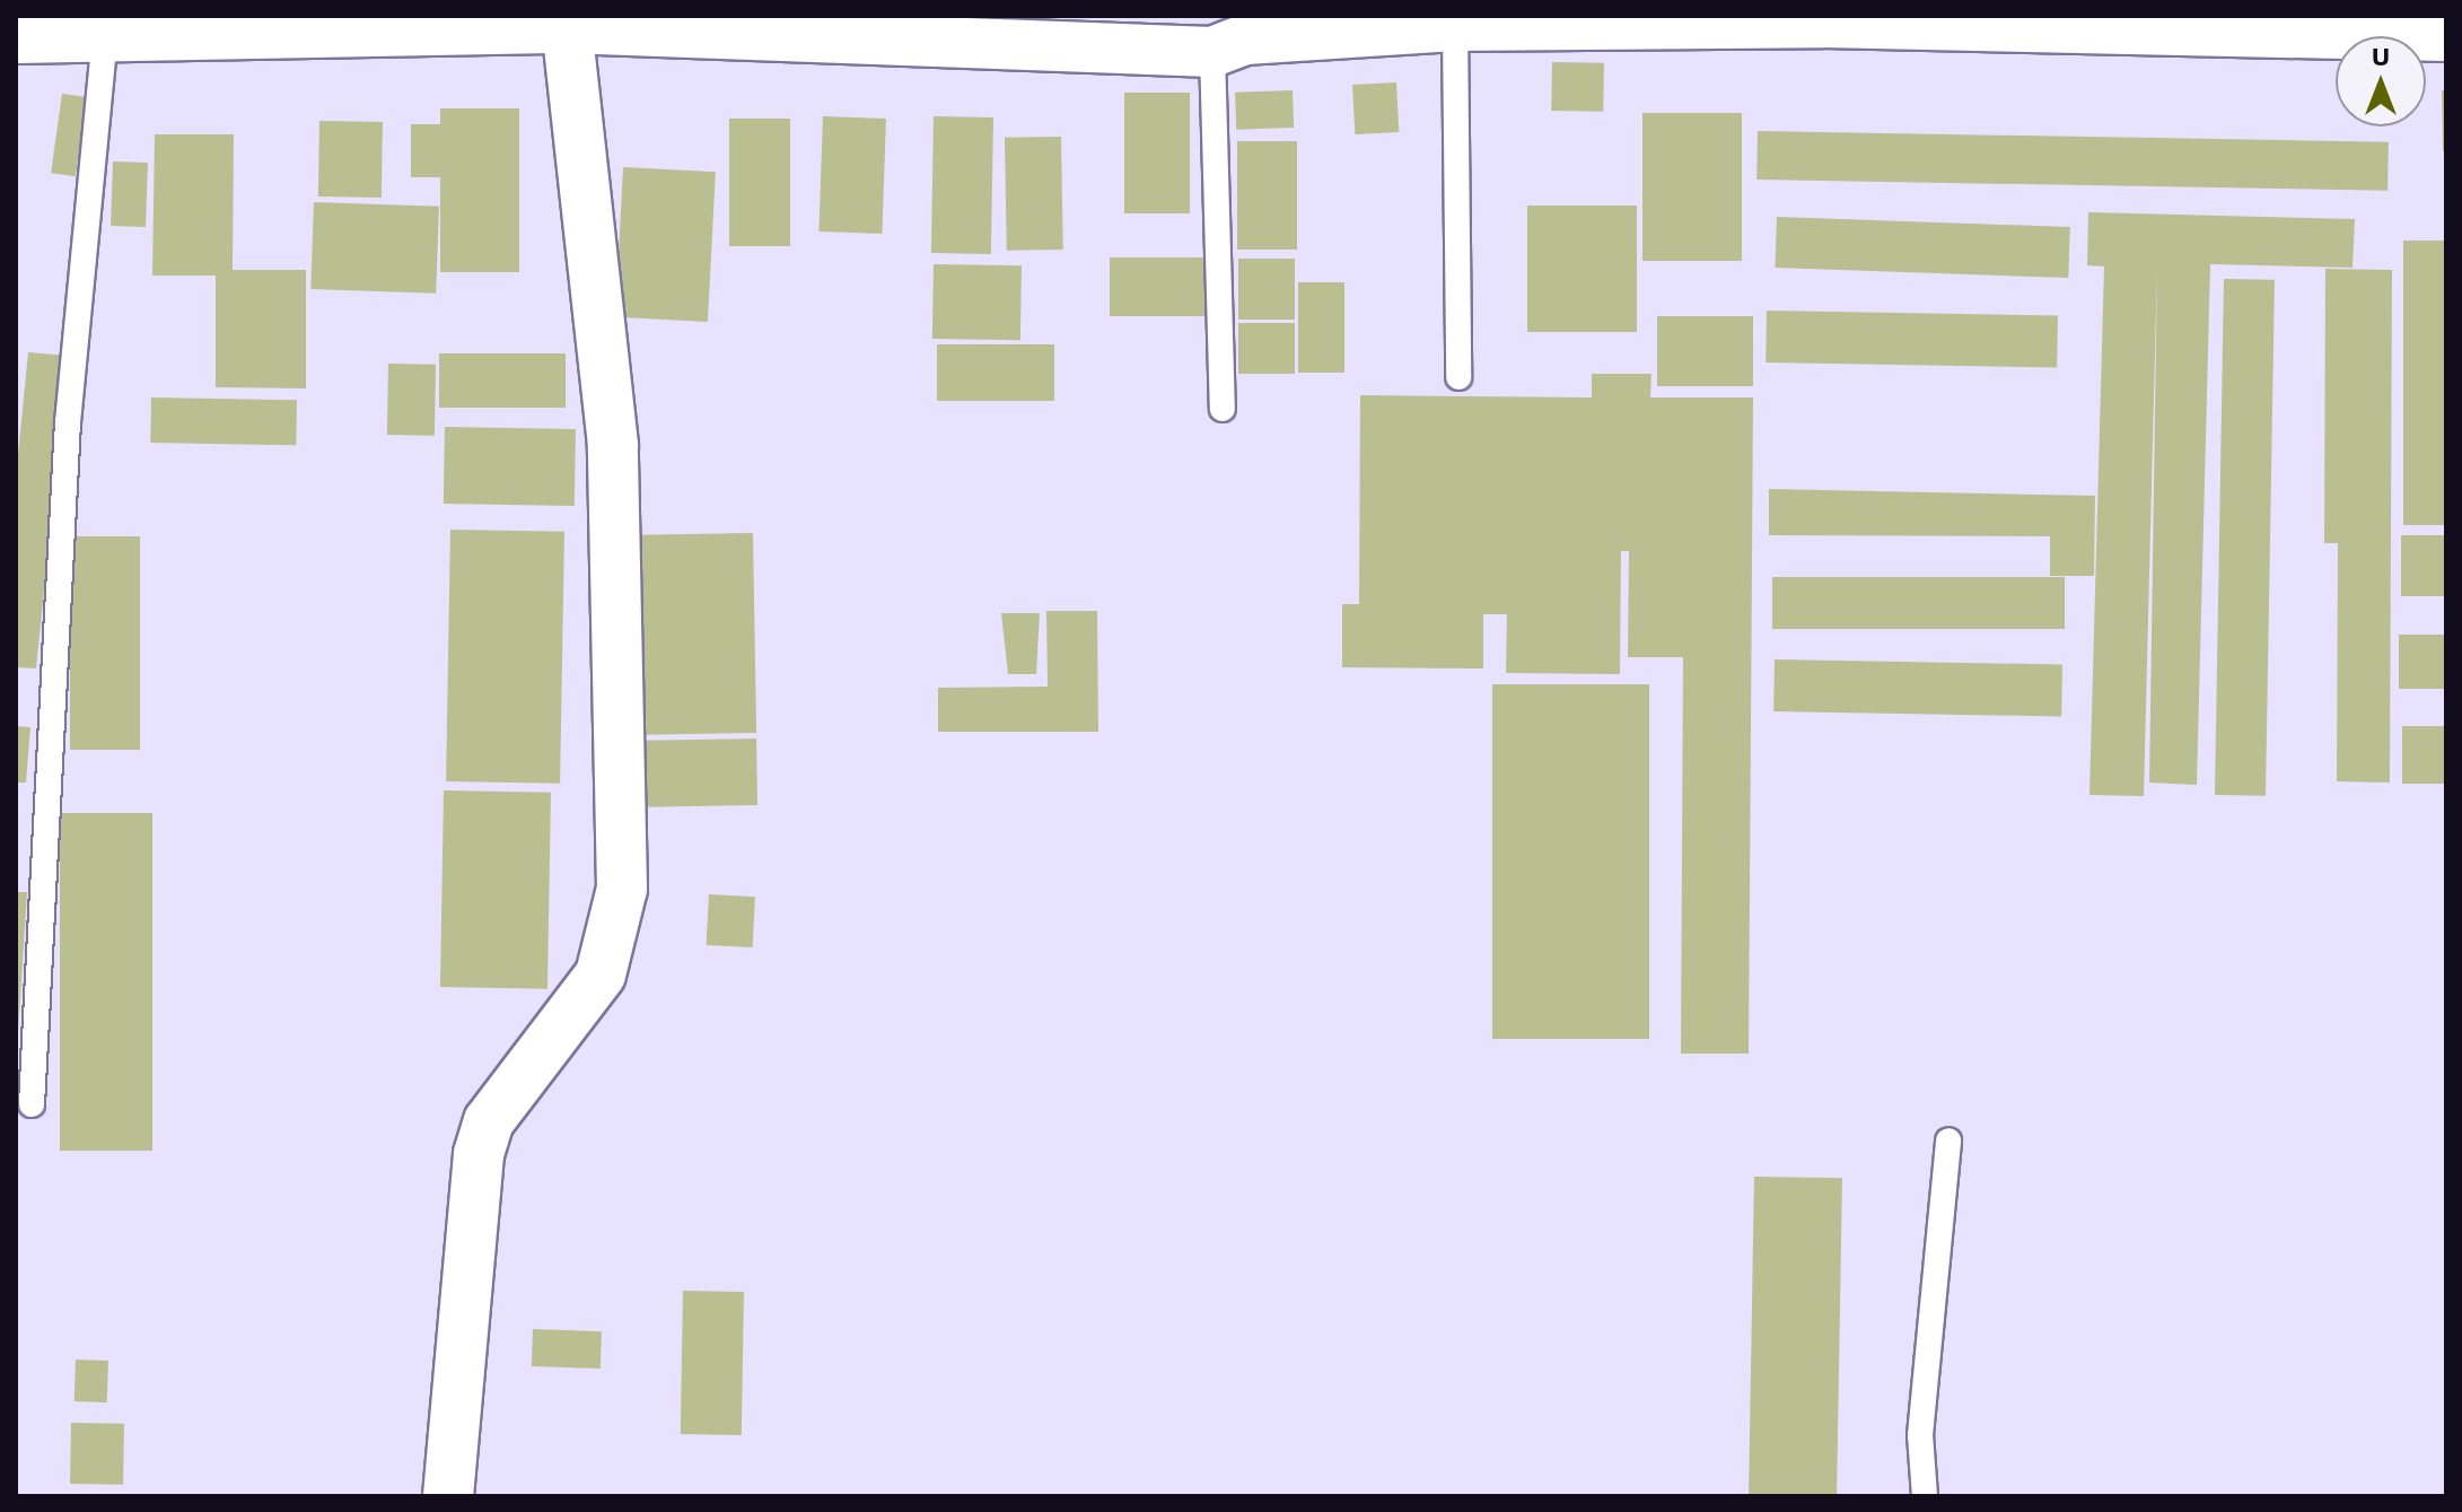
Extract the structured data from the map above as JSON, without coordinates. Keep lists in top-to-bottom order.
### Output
{
  "north": "top"
}
